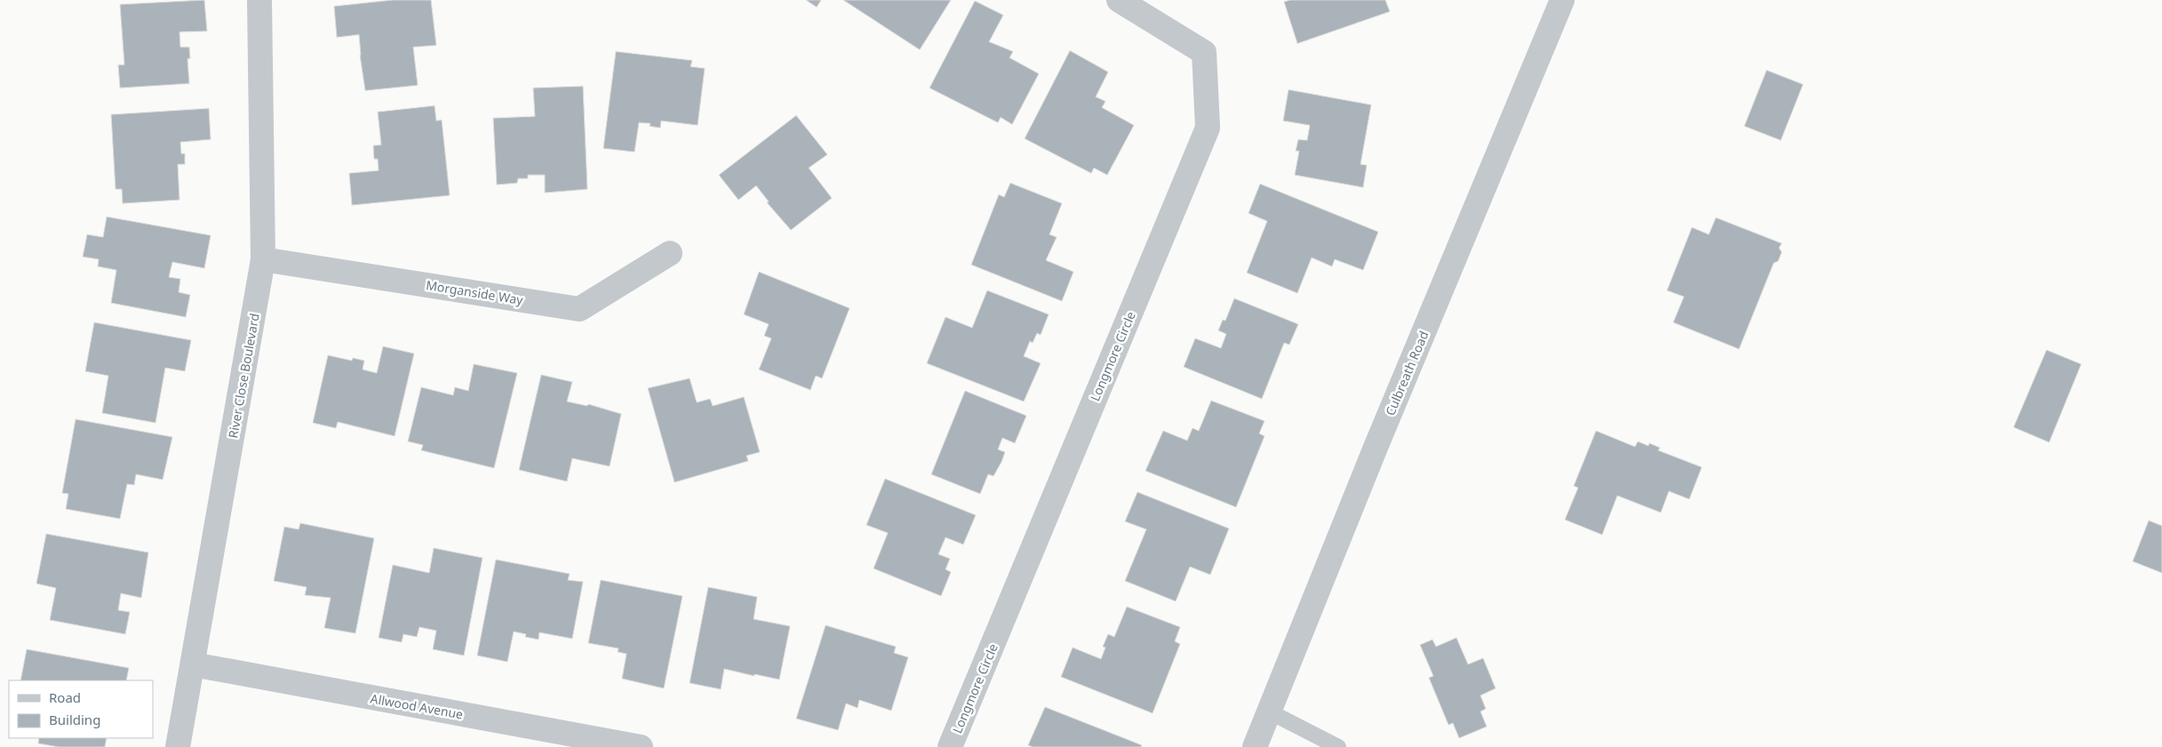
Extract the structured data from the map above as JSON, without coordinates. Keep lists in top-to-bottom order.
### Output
{
  "streets": {
    "street": [
      "Morganside Way",
      "Longmore Circle",
      "Culbreath Road",
      "River Close Boulevard",
      "Allwood Avenue"
    ]
  },
  "crossings": [
    ["Morganside Way", "River Close Boulevard"],
    ["River Close Boulevard", "Allwood Avenue"]
  ],
  "legend": ["Road", "Building"]
}
